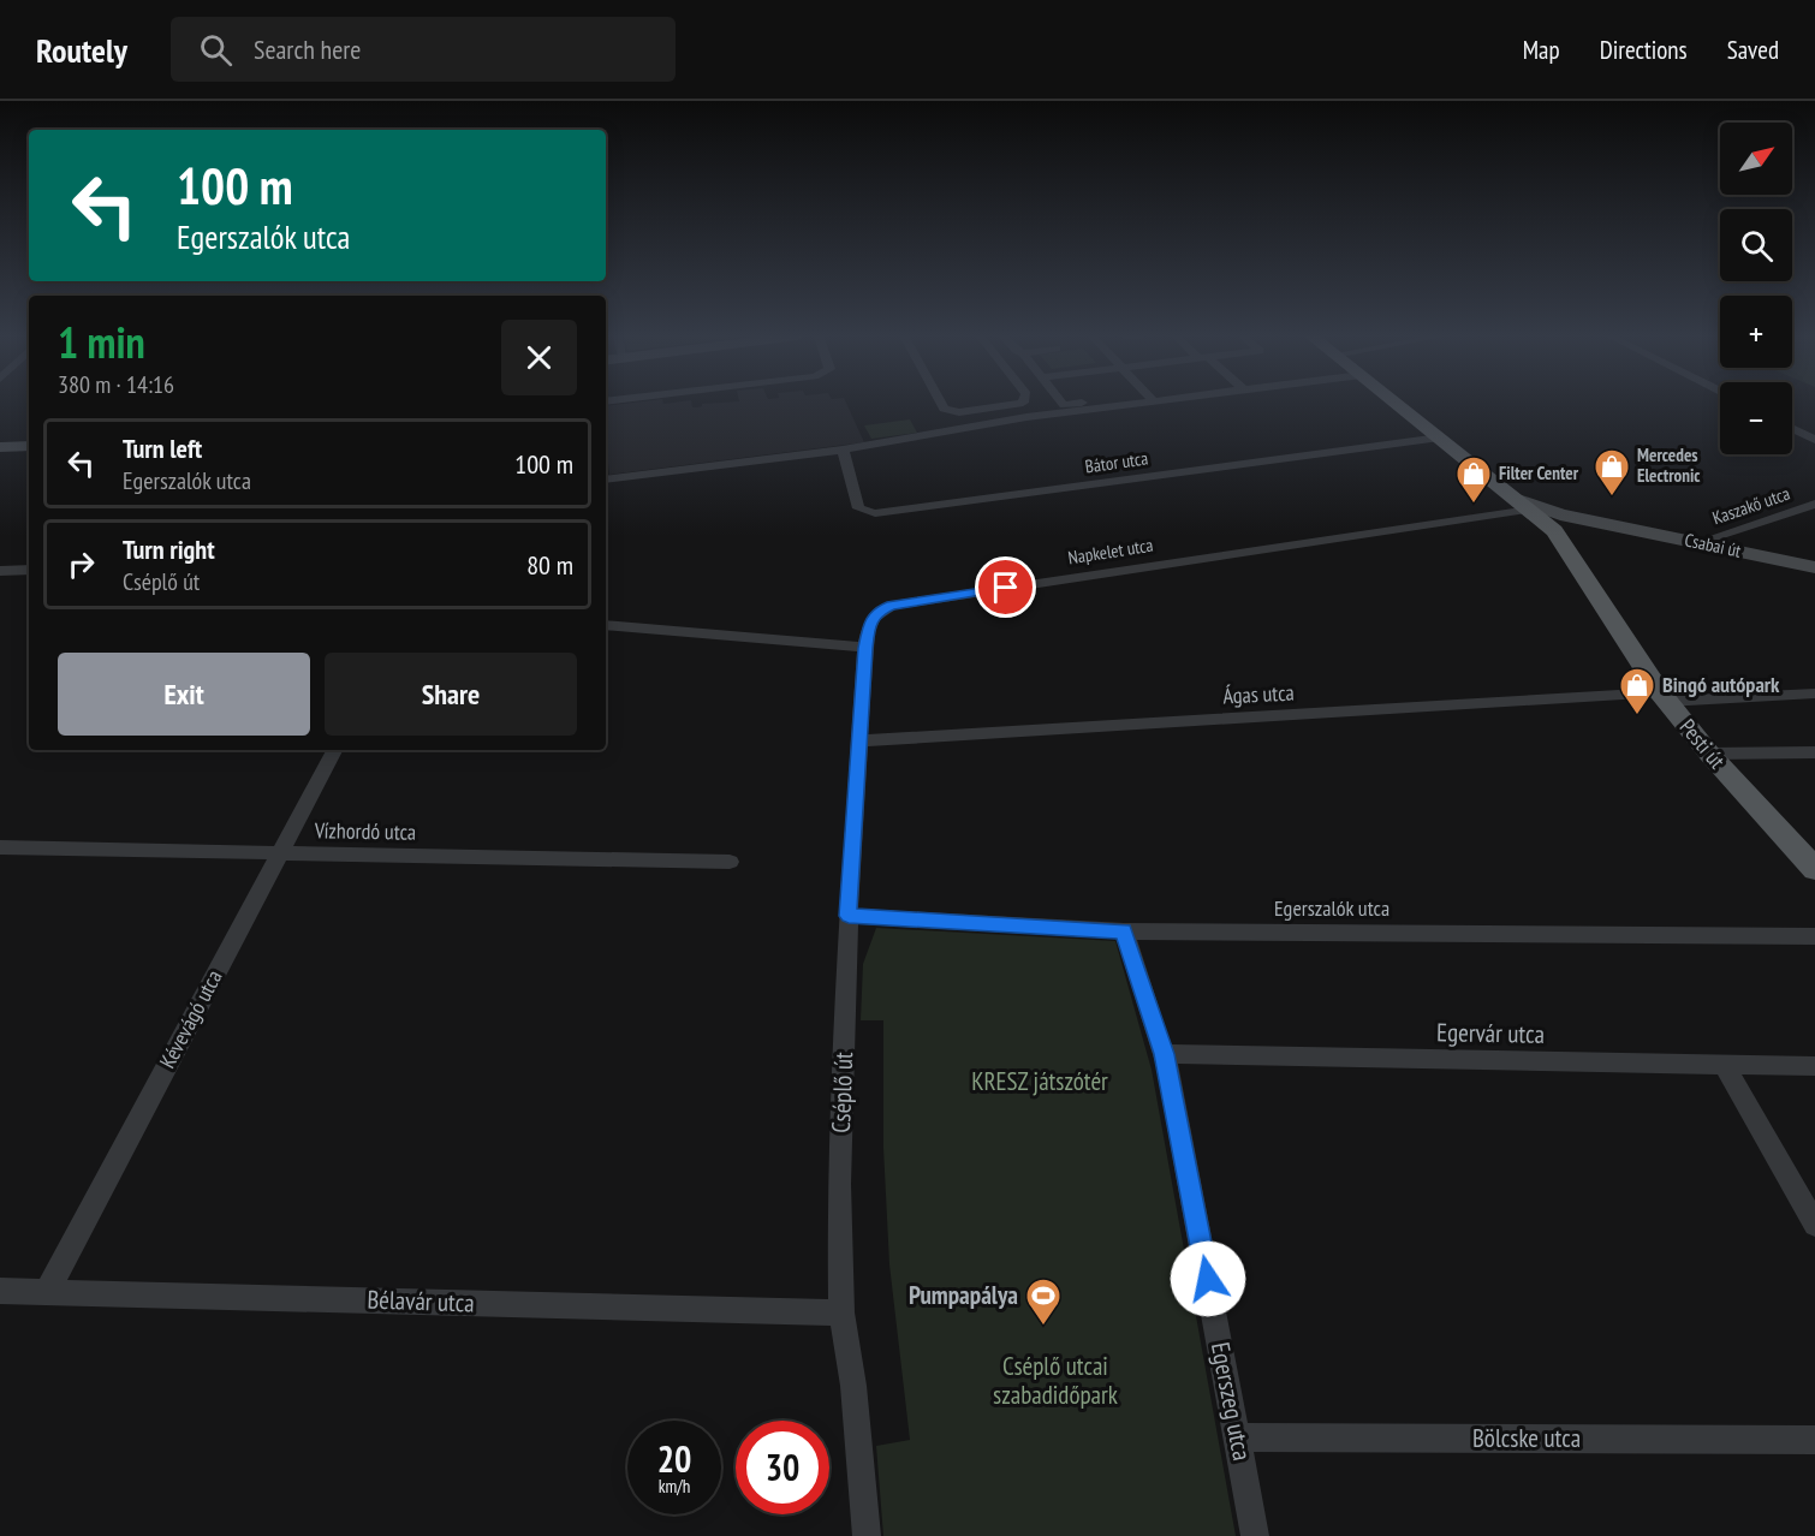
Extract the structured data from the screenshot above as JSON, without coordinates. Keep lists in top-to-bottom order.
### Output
{
  "streets": {
    "main road": ["Csabai út", "Pesti út"],
    "street": [
      "Bátor utca",
      "Kaszakő utca",
      "Napkelet utca",
      "Ágas utca",
      "Vízhordó utca",
      "Egerszalók utca",
      "Kévevágó utca",
      "Egervár utca",
      "Cséplő út",
      "Bélavár utca",
      "Egerszeg utca",
      "Bölcske utca"
    ]
  },
  "crossings": [
    ["Bátor utca", "Pesti út"],
    ["Kaszakő utca", "Csabai út"],
    ["Csabai út", "Pesti út"],
    ["Napkelet utca", "Pesti út"],
    ["Napkelet utca", "Cséplő út"],
    ["Ágas utca", "Pesti út"],
    ["Ágas utca", "Cséplő út"],
    ["Vízhordó utca", "Kévevágó utca"],
    ["Egerszalók utca", "Cséplő út"],
    ["Egerszalók utca", "Egerszeg utca"],
    ["Kévevágó utca", "Bélavár utca"],
    ["Egervár utca", "Egerszeg utca"],
    ["Cséplő út", "Bélavár utca"],
    ["Egerszeg utca", "Bölcske utca"]
  ],
  "parks": ["KRESZ játszótér", "Cséplő utcai szabadidőpark"],
  "places": {
    "shop": ["Mercedes Electronic", "Filter Center", "Bingó autópark"],
    "sports": ["Pumpapálya"]
  },
  "north": "top right",
  "page": {
    "header": "Routely",
    "search": "Search here",
    "nav": ["Map", "Directions", "Saved"],
    "map_buttons": ["+", "−"],
    "turn": ["100 m", "Egerszalók utca"],
    "heading": ["1 min", "380 m · 14:16"],
    "list": [
      {
        "name": "Turn left",
        "note": "Egerszalók utca",
        "value": "100 m"
      },
      {
        "name": "Turn right",
        "note": "Cséplő út",
        "value": "80 m"
      }
    ],
    "buttons": ["Exit", "Share"],
    "speed": "20 km/h",
    "limit": "30"
  }
}
